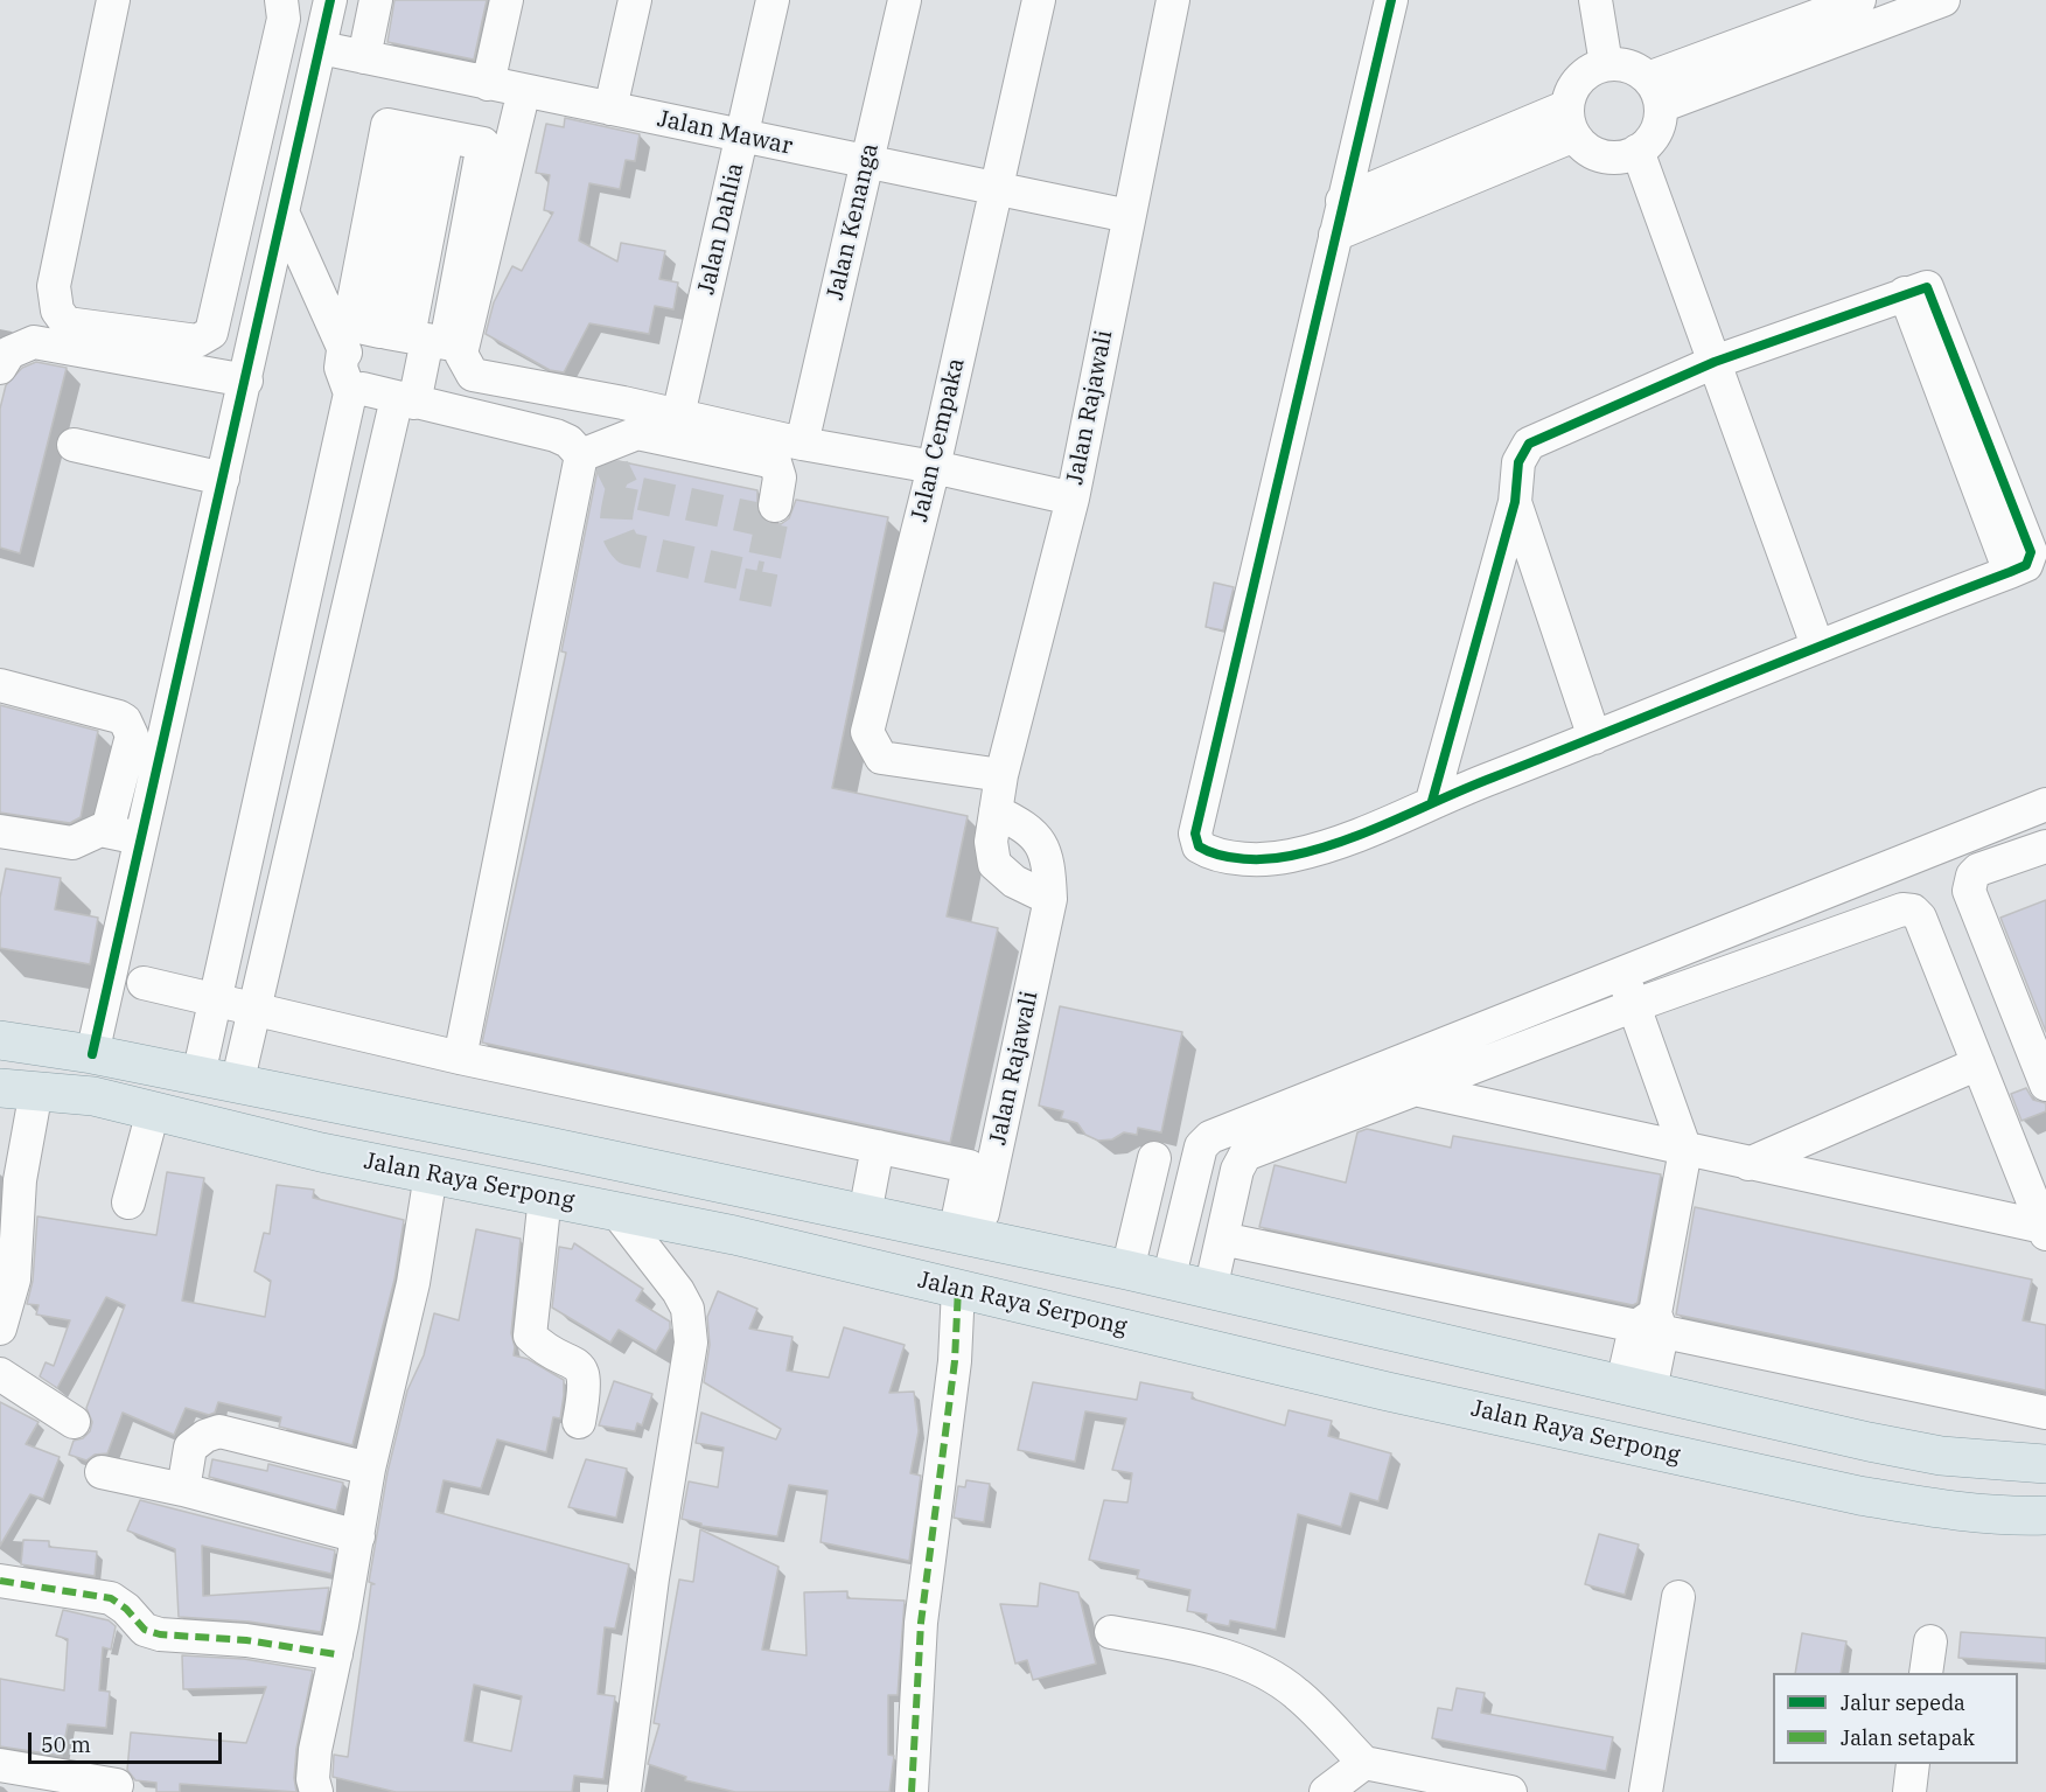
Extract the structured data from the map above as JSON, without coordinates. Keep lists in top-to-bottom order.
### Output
{
  "streets": {
    "main road": ["Jalan Raya Serpong"],
    "street": [
      "Jalan Mawar",
      "Jalan Kenanga",
      "Jalan Dahlia",
      "Jalan Rajawali",
      "Jalan Cempaka"
    ]
  },
  "crossings": [
    ["Jalan Mawar", "Jalan Kenanga"],
    ["Jalan Mawar", "Jalan Dahlia"],
    ["Jalan Mawar", "Jalan Rajawali"],
    ["Jalan Mawar", "Jalan Cempaka"],
    ["Jalan Rajawali", "Jalan Cempaka"]
  ],
  "legend": ["Jalur sepeda", "Jalan setapak"],
  "scale_bar": "50 m"
}
